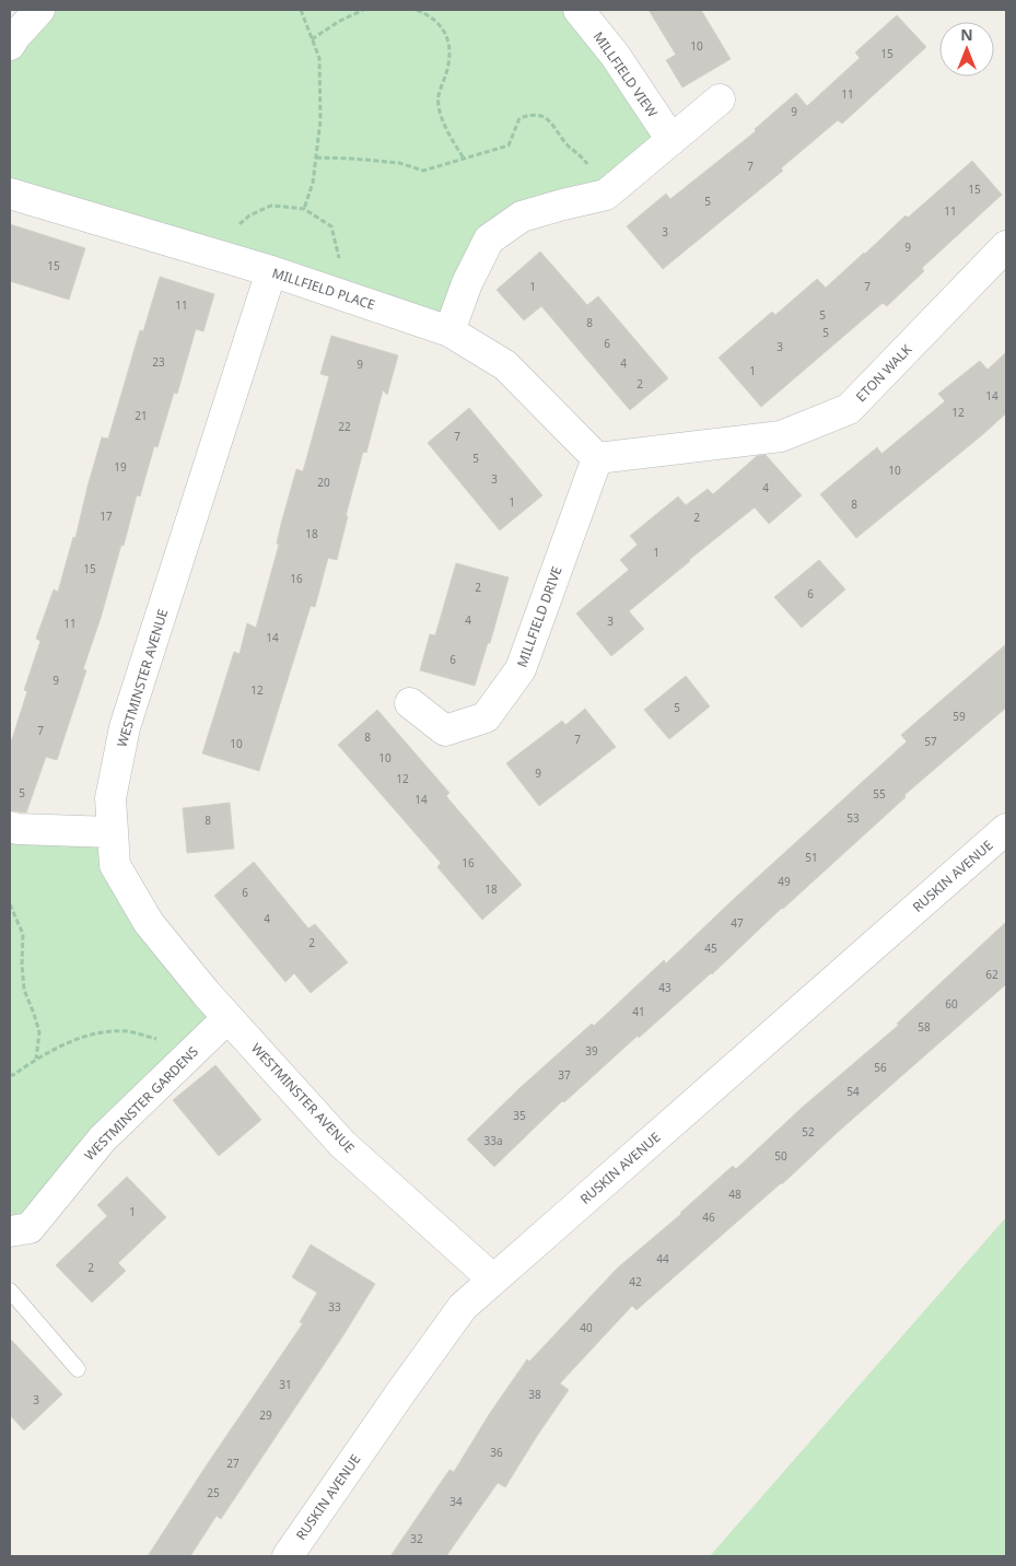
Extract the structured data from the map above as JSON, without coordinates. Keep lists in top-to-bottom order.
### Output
{
  "streets": {
    "street": [
      "MILLFIELD VIEW",
      "MILLFIELD PLACE",
      "ETON WALK",
      "MILLFIELD DRIVE",
      "WESTMINSTER AVENUE",
      "RUSKIN AVENUE",
      "WESTMINSTER GARDENS"
    ]
  },
  "crossings": [
    ["MILLFIELD PLACE", "ETON WALK"],
    ["MILLFIELD PLACE", "MILLFIELD DRIVE"],
    ["MILLFIELD PLACE", "WESTMINSTER AVENUE"],
    ["ETON WALK", "MILLFIELD DRIVE"],
    ["WESTMINSTER AVENUE", "RUSKIN AVENUE"],
    ["WESTMINSTER AVENUE", "WESTMINSTER GARDENS"]
  ],
  "house_numbers": [
    "10",
    "15",
    "11",
    "9",
    "7",
    "15",
    "5",
    "11",
    "3",
    "9",
    "15",
    "1",
    "7",
    "11",
    "5",
    "8",
    "5",
    "6",
    "3",
    "23",
    "4",
    "9",
    "1",
    "2",
    "14",
    "12",
    "21",
    "22",
    "7",
    "5",
    "19",
    "10",
    "3",
    "20",
    "4",
    "1",
    "8",
    "17",
    "2",
    "18",
    "1",
    "15",
    "16",
    "2",
    "6",
    "4",
    "3",
    "11",
    "14",
    "6",
    "9",
    "12",
    "5",
    "59",
    "7",
    "8",
    "7",
    "57",
    "10",
    "10",
    "9",
    "12",
    "5",
    "55",
    "14",
    "53",
    "8",
    "51",
    "16",
    "49",
    "18",
    "6",
    "4",
    "47",
    "2",
    "45",
    "62",
    "43",
    "60",
    "41",
    "58",
    "39",
    "56",
    "37",
    "54",
    "35",
    "52",
    "33a",
    "50",
    "48",
    "1",
    "46",
    "44",
    "2",
    "42",
    "33",
    "40",
    "31",
    "38",
    "3",
    "29",
    "36",
    "27",
    "25",
    "34",
    "32"
  ],
  "north": "top"
}
